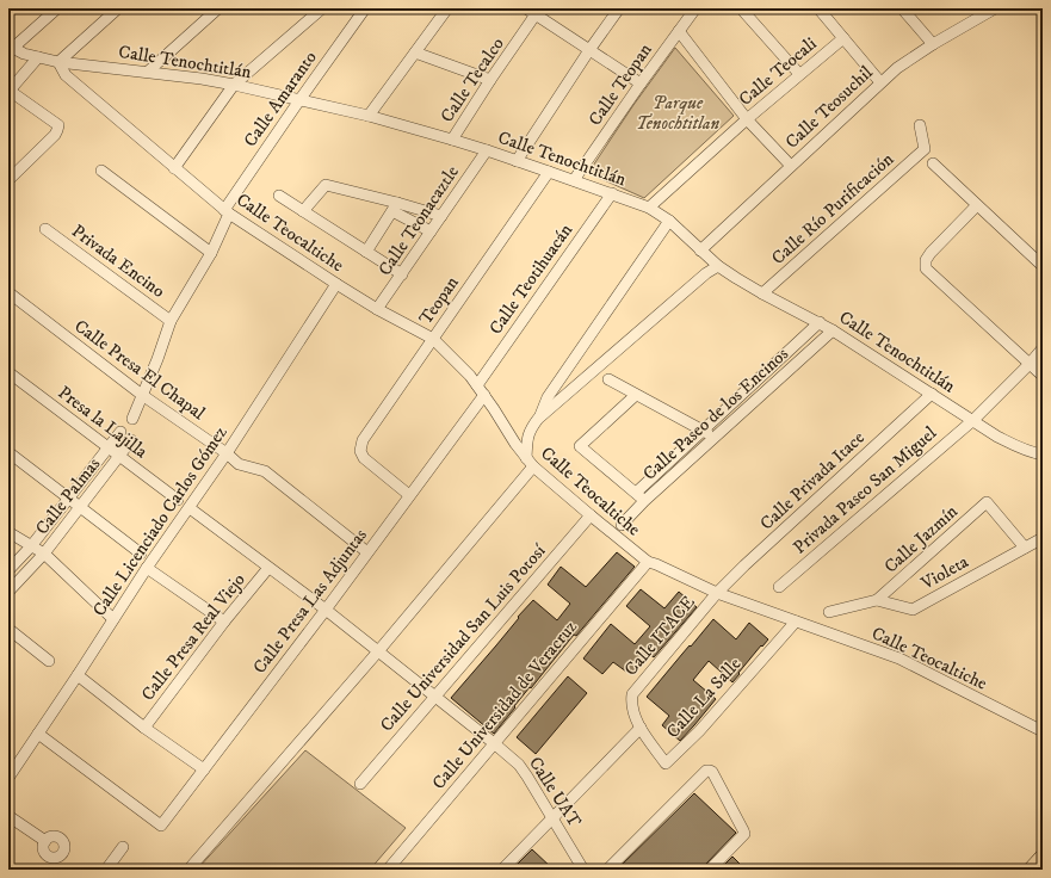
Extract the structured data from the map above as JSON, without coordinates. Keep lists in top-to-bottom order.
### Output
{
  "streets": {
    "street": [
      "Calle Tenochtitlán",
      "Calle Teocali",
      "Calle Tecalco",
      "Calle Teopan",
      "Calle Amaranto",
      "Calle Teosuchil",
      "Calle Río Purificación",
      "Calle Teonacaztle",
      "Calle Teocaltiche",
      "Privada Encino",
      "Calle Teotihuacán",
      "Teopan",
      "Calle Presa El Chapal",
      "Calle Paseo de los Encinos",
      "Presa la Lajilla",
      "Calle Privada Itace",
      "Privada Paseo San Miguel",
      "Calle Palmas",
      "Calle Licenciado Carlos Gómez",
      "Calle Jazmín",
      "Violeta",
      "Calle Presa Las Adjuntas",
      "Calle ITACE",
      "Calle Presa Real Viejo",
      "Calle Universidad San Luis Potosí",
      "Calle La Salle",
      "Calle Universidad de Veracruz",
      "Calle UAT"
    ]
  },
  "crossings": [
    ["Calle Tenochtitlán", "Calle Teocali"],
    ["Calle Tenochtitlán", "Calle Tecalco"],
    ["Calle Tenochtitlán", "Calle Teopan"],
    ["Calle Tenochtitlán", "Calle Amaranto"],
    ["Calle Tenochtitlán", "Calle Teosuchil"],
    ["Calle Tenochtitlán", "Calle Río Purificación"],
    ["Calle Tenochtitlán", "Calle Teonacaztle"],
    ["Calle Tenochtitlán", "Calle Teocaltiche"],
    ["Calle Tenochtitlán", "Calle Teotihuacán"],
    ["Calle Tenochtitlán", "Teopan"],
    ["Calle Tenochtitlán", "Calle Paseo de los Encinos"],
    ["Calle Tenochtitlán", "Calle Privada Itace"],
    ["Calle Tenochtitlán", "Privada Paseo San Miguel"],
    ["Calle Amaranto", "Calle Teocaltiche"],
    ["Calle Amaranto", "Privada Encino"],
    ["Calle Amaranto", "Calle Presa El Chapal"],
    ["Calle Teonacaztle", "Calle Teocaltiche"],
    ["Calle Teocaltiche", "Calle Teotihuacán"],
    ["Calle Teocaltiche", "Teopan"],
    ["Calle Teocaltiche", "Calle Privada Itace"],
    ["Calle Teocaltiche", "Calle Licenciado Carlos Gómez"],
    ["Calle Teocaltiche", "Calle Presa Las Adjuntas"],
    ["Calle Teocaltiche", "Calle ITACE"],
    ["Calle Teocaltiche", "Calle Universidad San Luis Potosí"],
    ["Calle Teocaltiche", "Calle La Salle"],
    ["Calle Teocaltiche", "Calle Universidad de Veracruz"],
    ["Teopan", "Calle Presa Las Adjuntas"],
    ["Calle Presa El Chapal", "Calle Licenciado Carlos Gómez"],
    ["Calle Presa El Chapal", "Calle Presa Las Adjuntas"],
    ["Presa la Lajilla", "Calle Palmas"],
    ["Calle Privada Itace", "Calle ITACE"],
    ["Calle Licenciado Carlos Gómez", "Calle Presa Las Adjuntas"],
    ["Calle Licenciado Carlos Gómez", "Calle UAT"],
    ["Calle Jazmín", "Violeta"],
    ["Calle Presa Las Adjuntas", "Calle UAT"],
    ["Calle ITACE", "Calle La Salle"],
    ["Calle Presa Real Viejo", "Calle UAT"],
    ["Calle Universidad San Luis Potosí", "Calle UAT"],
    ["Calle Universidad de Veracruz", "Calle UAT"]
  ],
  "parks": ["Parque Tenochtitlan"]
}
